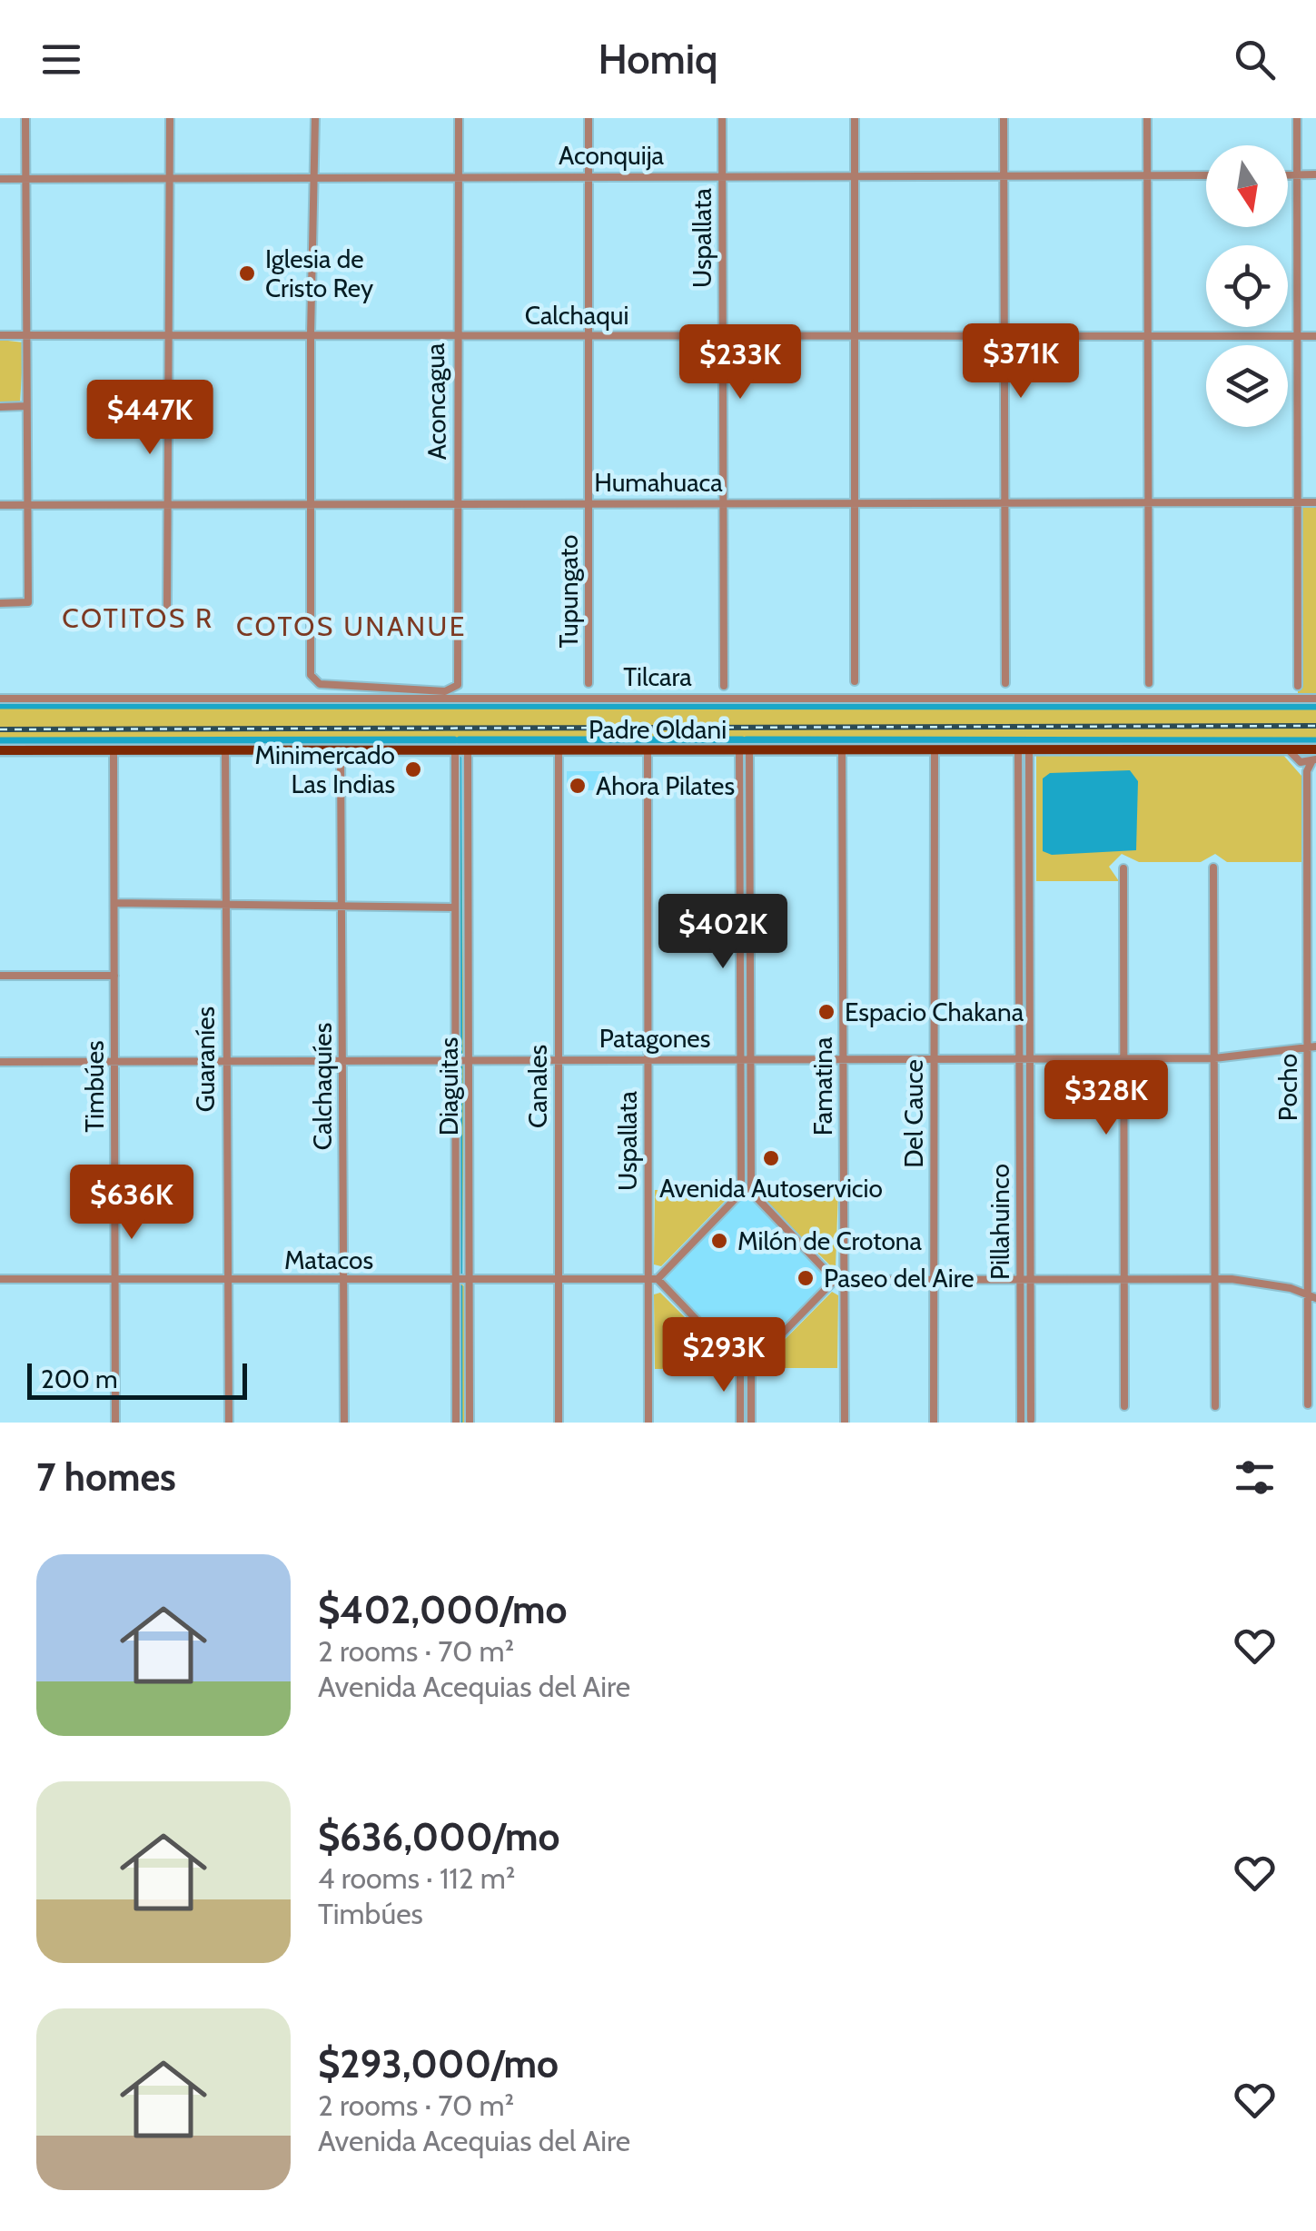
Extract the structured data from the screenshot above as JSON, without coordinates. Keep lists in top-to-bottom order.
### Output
{
  "streets": {
    "main road": ["Padre Oldani"],
    "street": [
      "Aconquija",
      "Uspallata",
      "Calchaqui",
      "Aconcagua",
      "Humahuaca",
      "Tupungato",
      "Tilcara",
      "Patagones",
      "Guaraníes",
      "Timbúes",
      "Calchaquíes",
      "Diaguitas",
      "Canales",
      "Famatina",
      "Pocho",
      "Del Cauce",
      "Pillahuinco",
      "Matacos"
    ]
  },
  "crossings": [
    ["Aconquija", "Uspallata"],
    ["Aconquija", "Aconcagua"],
    ["Aconquija", "Tupungato"],
    ["Uspallata", "Calchaqui"],
    ["Uspallata", "Humahuaca"],
    ["Uspallata", "Padre Oldani"],
    ["Uspallata", "Patagones"],
    ["Uspallata", "Matacos"],
    ["Calchaqui", "Aconcagua"],
    ["Calchaqui", "Tupungato"],
    ["Aconcagua", "Humahuaca"],
    ["Humahuaca", "Tupungato"],
    ["Padre Oldani", "Guaraníes"],
    ["Padre Oldani", "Timbúes"],
    ["Padre Oldani", "Calchaquíes"],
    ["Padre Oldani", "Diaguitas"],
    ["Padre Oldani", "Canales"],
    ["Padre Oldani", "Famatina"],
    ["Padre Oldani", "Del Cauce"],
    ["Padre Oldani", "Pillahuinco"],
    ["Patagones", "Guaraníes"],
    ["Patagones", "Timbúes"],
    ["Patagones", "Calchaquíes"],
    ["Patagones", "Diaguitas"],
    ["Patagones", "Canales"],
    ["Patagones", "Famatina"],
    ["Patagones", "Pocho"],
    ["Patagones", "Del Cauce"],
    ["Patagones", "Pillahuinco"],
    ["Guaraníes", "Matacos"],
    ["Timbúes", "Matacos"],
    ["Calchaquíes", "Matacos"],
    ["Diaguitas", "Matacos"],
    ["Canales", "Matacos"]
  ],
  "districts": ["COTITOS R", "COTOS UNANUE"],
  "places": [
    "Iglesia de Cristo Rey",
    "Minimercado Las Indias",
    "Ahora Pilates",
    "Espacio Chakana",
    "Avenida Autoservicio",
    "Milón de Crotona",
    "Paseo del Aire"
  ],
  "scale_bar": "200 m",
  "north": "bottom",
  "page": {
    "header": "Homiq",
    "price": [
      "$371K",
      "$233K",
      "$447K",
      "$402K",
      "$328K",
      "$636K",
      "$293K"
    ],
    "scale": "200 m",
    "heading": "7 homes",
    "list": [
      {
        "name": "$402,000/mo",
        "note": "2 rooms · 70 m² · Avenida Acequias del Aire"
      },
      {
        "name": "$636,000/mo",
        "note": "4 rooms · 112 m² · Timbúes"
      },
      {
        "name": "$293,000/mo",
        "note": "2 rooms · 70 m² · Avenida Acequias del Aire"
      }
    ]
  }
}
